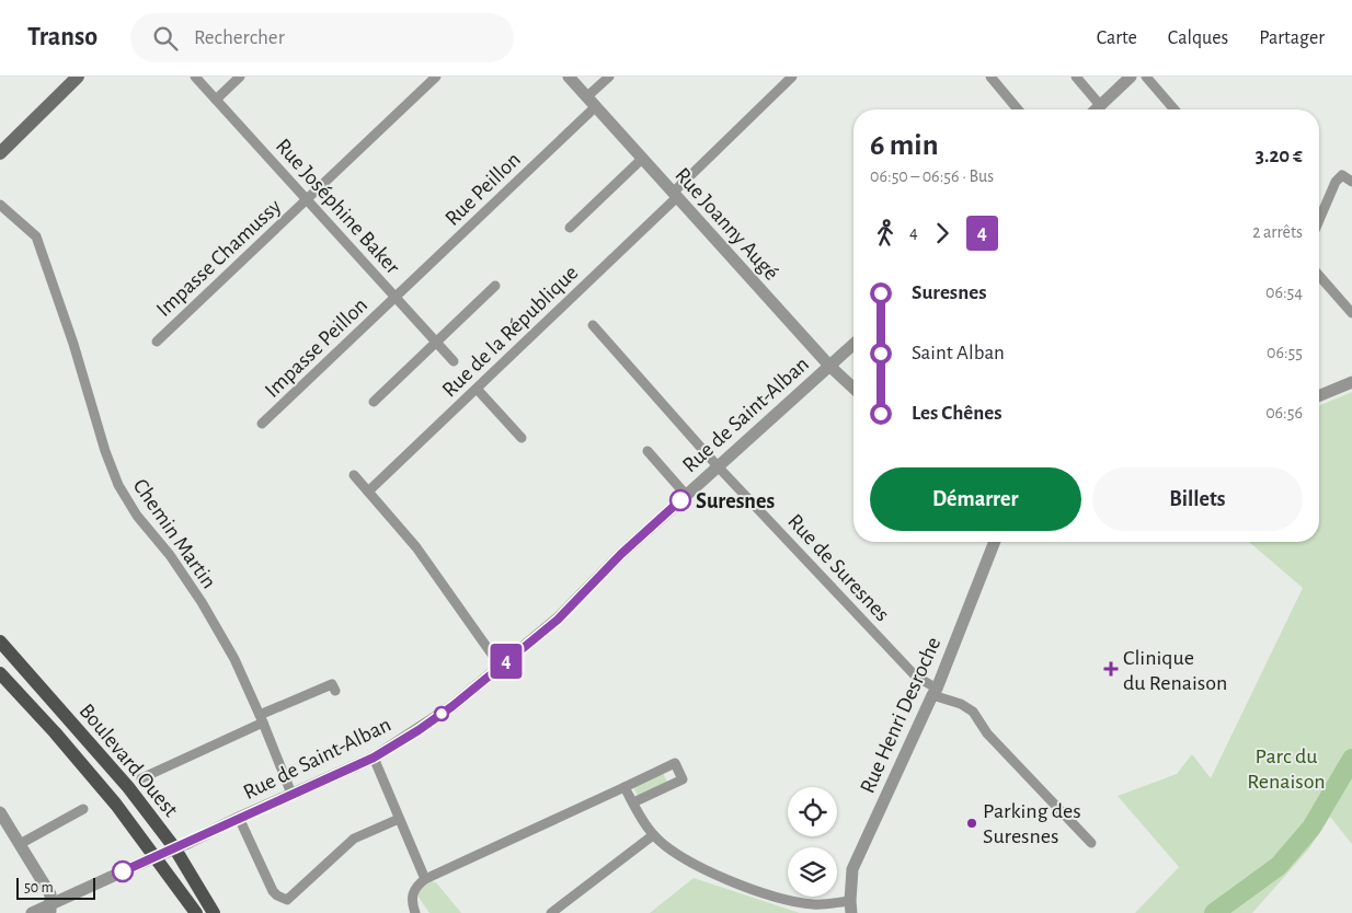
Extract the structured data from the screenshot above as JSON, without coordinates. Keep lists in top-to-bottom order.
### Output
{
  "streets": {
    "main road": ["Boulevard Ouest"],
    "street": [
      "Rue Peillon",
      "Rue Joséphine Baker",
      "Rue Joanny Augé",
      "Impasse Chamussy",
      "Rue de la République",
      "Impasse Peillon",
      "Rue de Saint-Alban",
      "Chemin Martin",
      "Rue de Suresnes",
      "Rue Henri Desroche"
    ]
  },
  "crossings": [
    ["Rue Peillon", "Rue Joséphine Baker"],
    ["Rue Peillon", "Rue Joanny Augé"],
    ["Rue Peillon", "Impasse Peillon"],
    ["Rue Joséphine Baker", "Impasse Chamussy"],
    ["Rue Joséphine Baker", "Impasse Peillon"],
    ["Rue Joanny Augé", "Rue de la République"],
    ["Rue Joanny Augé", "Rue de Saint-Alban"],
    ["Rue de Saint-Alban", "Chemin Martin"],
    ["Rue de Saint-Alban", "Rue de Suresnes"],
    ["Rue de Suresnes", "Rue Henri Desroche"]
  ],
  "parks": ["Parc du Renaison"],
  "places": {
    "other": ["Suresnes", "Parking des Suresnes"],
    "health": ["Clinique du Renaison"]
  },
  "lines": ["bus line 4"],
  "scale_bar": "50 m",
  "page": {
    "header": "Transo",
    "search": "Rechercher",
    "nav": ["Carte", "Calques", "Partager"],
    "on_map": "4",
    "heading": ["6 min", "06:50 – 06:56 · Bus", "3.20 €"],
    "legs": ["4", "4", "2 arrêts"],
    "list": [
      {
        "name": "Suresnes",
        "value": "06:54"
      },
      {
        "name": "Saint Alban",
        "value": "06:55"
      },
      {
        "name": "Les Chênes",
        "value": "06:56"
      }
    ],
    "buttons": ["Démarrer", "Billets"],
    "scale": "50 m"
  }
}
